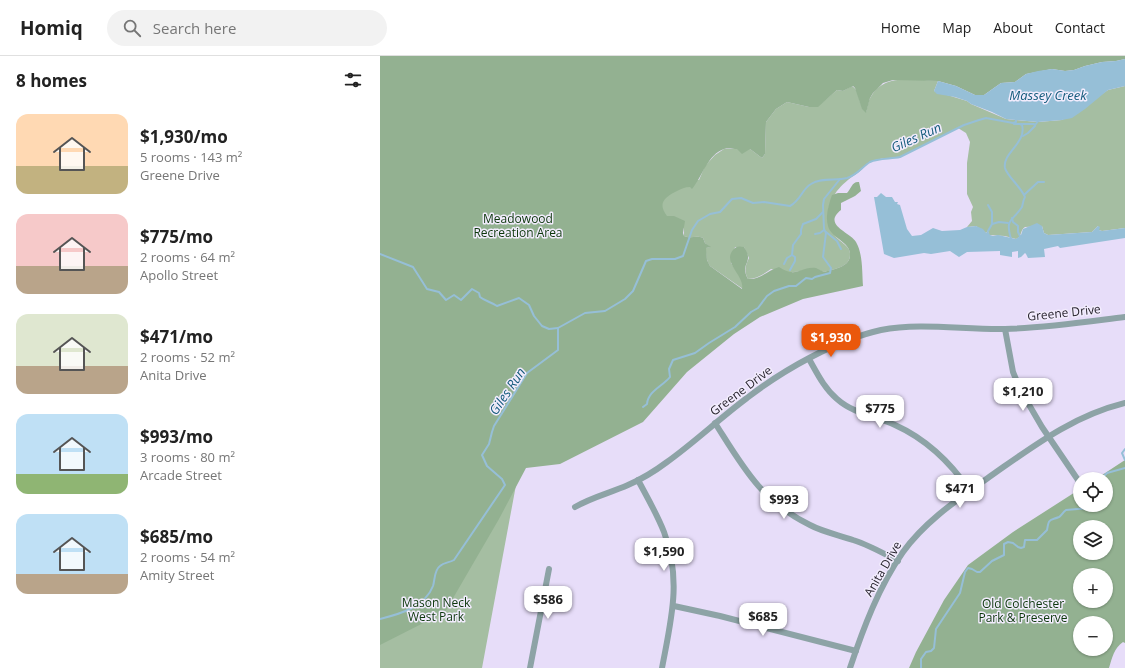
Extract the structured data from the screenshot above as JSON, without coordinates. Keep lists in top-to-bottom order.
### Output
{
  "streets": {
    "street": ["Greene Drive", "Anita Drive"]
  },
  "water": ["Massey Creek", "Giles Run"],
  "parks": ["Meadowood Recreation Area", "Mason Neck West Park", "Old Colchester Park & Preserve"],
  "page": {
    "header": "Homiq",
    "search": "Search here",
    "nav": [
      "Home",
      "Map",
      "About",
      "Contact"
    ],
    "heading": "8 homes",
    "list": [
      {
        "name": "$1,930/mo",
        "note": "5 rooms · 143 m² · Greene Drive"
      },
      {
        "name": "$775/mo",
        "note": "2 rooms · 64 m² · Apollo Street"
      },
      {
        "name": "$471/mo",
        "note": "2 rooms · 52 m² · Anita Drive"
      },
      {
        "name": "$993/mo",
        "note": "3 rooms · 80 m² · Arcade Street"
      },
      {
        "name": "$685/mo",
        "note": "2 rooms · 54 m² · Amity Street"
      }
    ],
    "price": [
      "$1,930",
      "$1,210",
      "$775",
      "$471",
      "$993",
      "$1,590",
      "$586",
      "$685"
    ],
    "map_buttons": ["+", "−"]
  }
}
